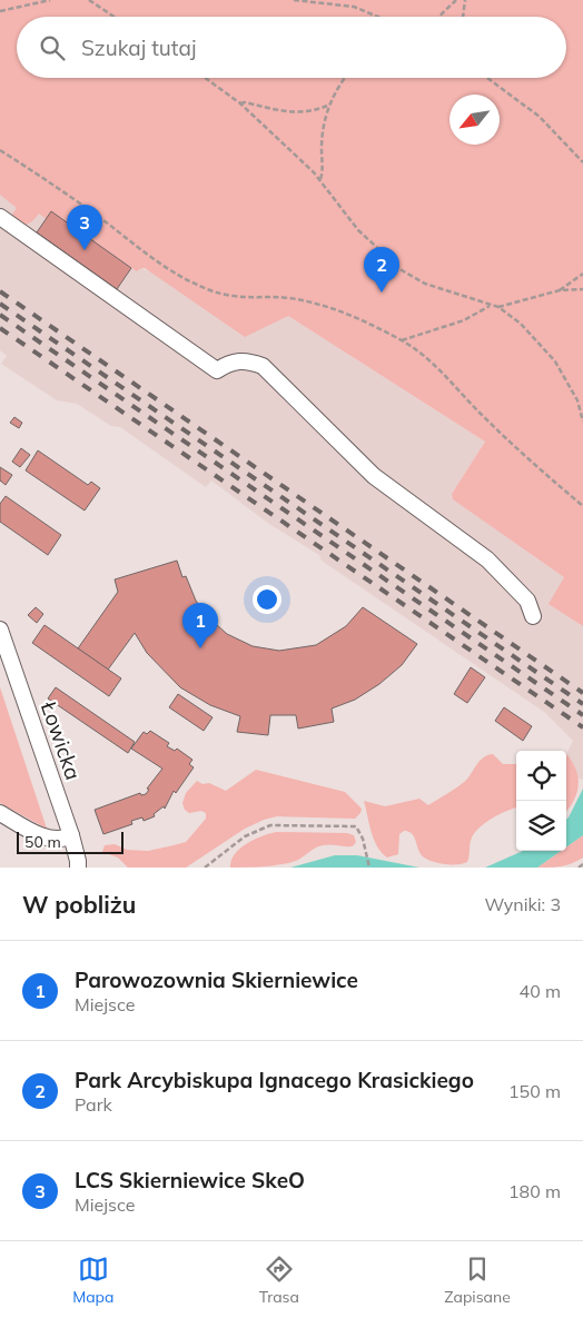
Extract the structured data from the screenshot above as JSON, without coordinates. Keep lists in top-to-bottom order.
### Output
{
  "streets": {
    "street": ["Łowicka"]
  },
  "scale_bar": "50 m",
  "north": "bottom left",
  "page": {
    "search": "Szukaj tutaj",
    "pins": ["3", "2", "1"],
    "scale": "50 m",
    "heading": ["W pobliżu", "Wyniki: 3"],
    "list": [
      {
        "mark": "1",
        "name": "Parowozownia Skierniewice",
        "note": "Miejsce",
        "value": "40 m"
      },
      {
        "mark": "2",
        "name": "Park Arcybiskupa Ignacego Krasickiego",
        "note": "Park",
        "value": "150 m"
      },
      {
        "mark": "3",
        "name": "LCS Skierniewice SkeO",
        "note": "Miejsce",
        "value": "180 m"
      }
    ],
    "nav": ["Mapa", "Trasa", "Zapisane"]
  }
}
